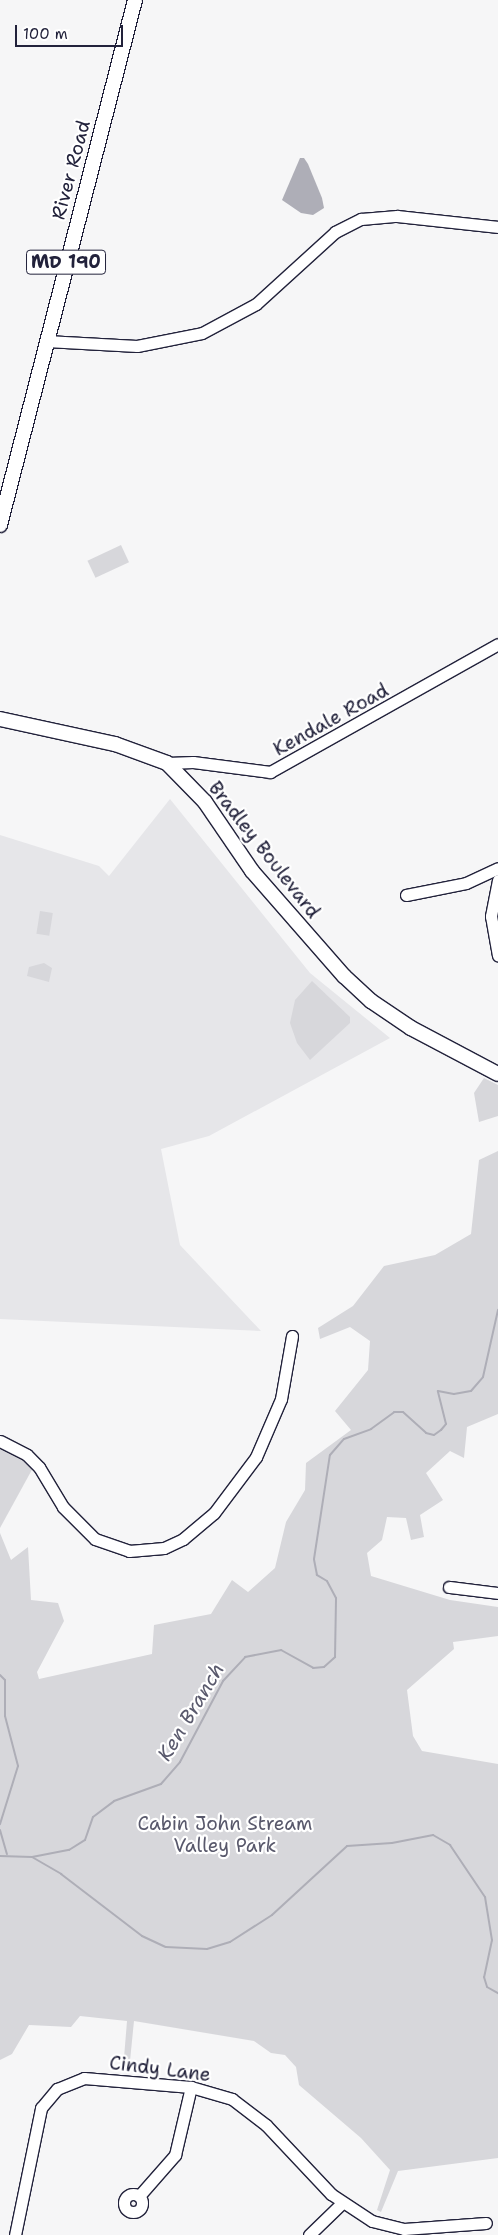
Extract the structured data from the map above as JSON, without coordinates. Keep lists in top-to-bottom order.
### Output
{
  "streets": {
    "main road": ["River Road", "MD 190", "Bradley Boulevard"],
    "street": ["Kendale Road", "Cindy Lane"]
  },
  "crossings": [
    ["Kendale Road", "Bradley Boulevard"]
  ],
  "water": ["Ken Branch"],
  "parks": ["Cabin John Stream Valley Park"],
  "scale_bar": "100 m"
}
